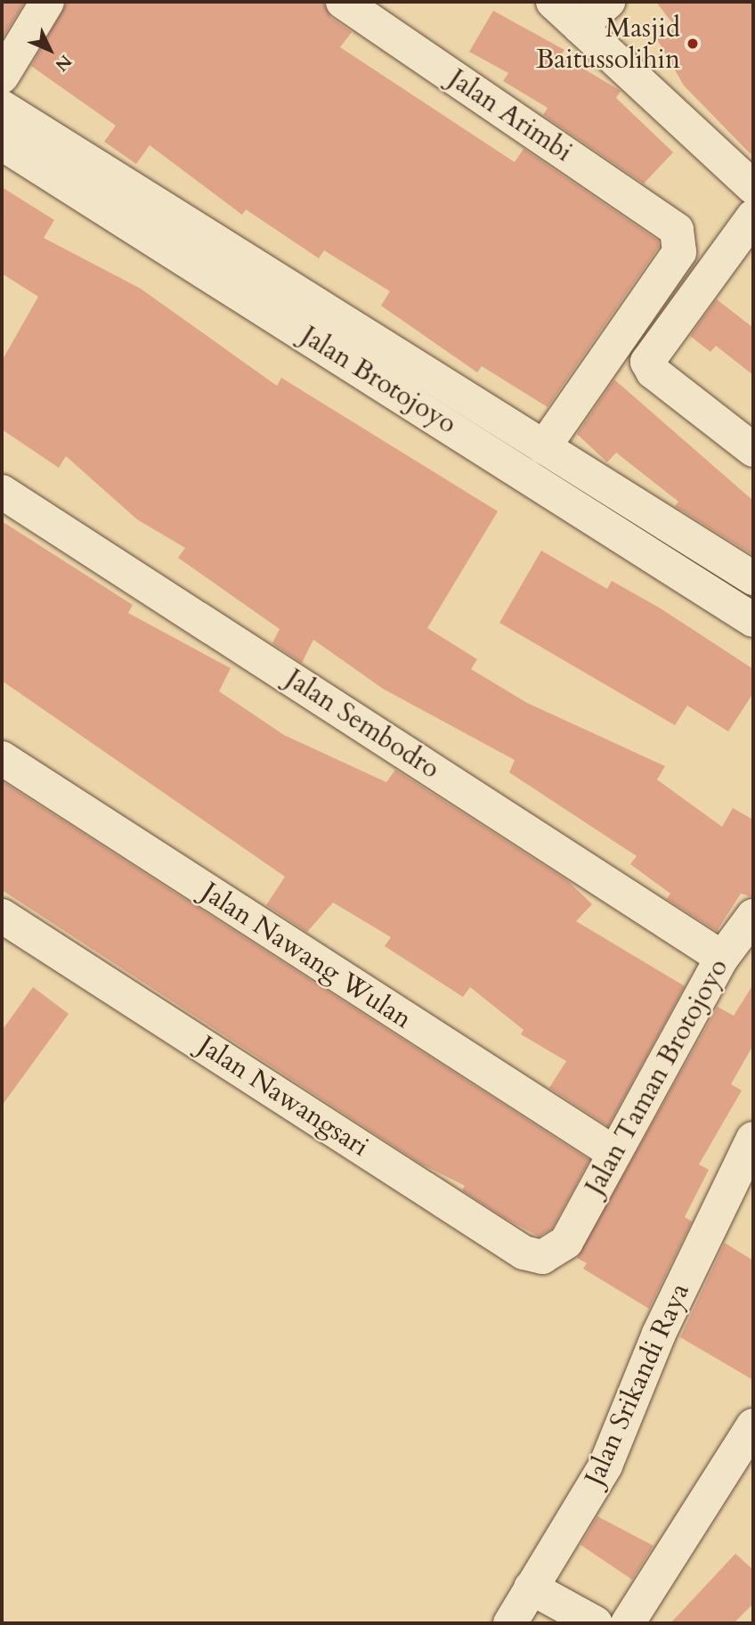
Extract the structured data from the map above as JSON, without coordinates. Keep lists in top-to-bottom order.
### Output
{
  "streets": {
    "street": [
      "Jalan Arimbi",
      "Jalan Brotojoyo",
      "Jalan Sembodro",
      "Jalan Nawang Wulan",
      "Jalan Taman Brotojoyo",
      "Jalan Nawangsari",
      "Jalan Srikandi Raya"
    ]
  },
  "crossings": [
    ["Jalan Arimbi", "Jalan Brotojoyo"],
    ["Jalan Sembodro", "Jalan Taman Brotojoyo"],
    ["Jalan Nawang Wulan", "Jalan Taman Brotojoyo"],
    ["Jalan Taman Brotojoyo", "Jalan Nawangsari"]
  ],
  "places": ["Masjid Baitussolihin"],
  "north": "bottom right"
}
